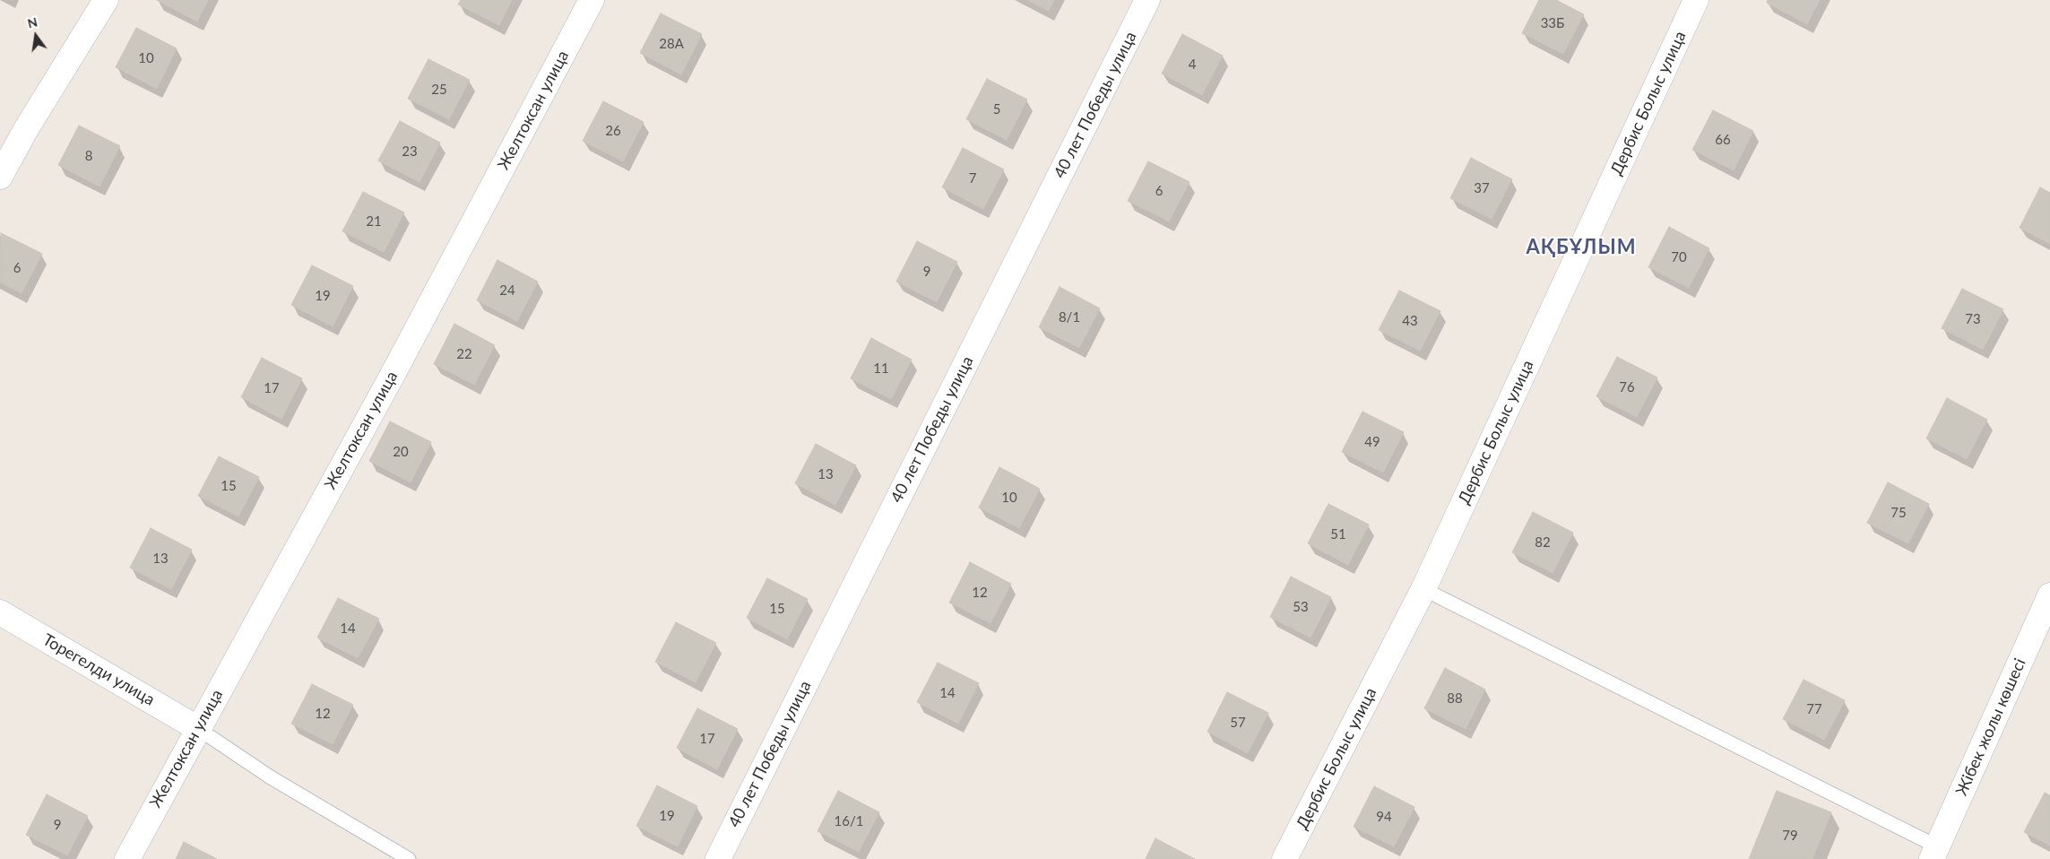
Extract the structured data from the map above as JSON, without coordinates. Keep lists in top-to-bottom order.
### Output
{
  "streets": {
    "street": [
      "Дербис Болыс улица",
      "40 лет Победы улица",
      "Желтоксан улица",
      "Торегелди улица",
      "Жібек жолы көшесі"
    ]
  },
  "crossings": [
    ["Желтоксан улица", "Торегелди улица"]
  ],
  "districts": ["АҚБҰЛЫМ"],
  "house_numbers": [
    "33Б",
    "28А",
    "10",
    "4",
    "25",
    "5",
    "26",
    "66",
    "23",
    "8",
    "7",
    "37",
    "6",
    "21",
    "70",
    "6",
    "9",
    "24",
    "19",
    "8/1",
    "73",
    "43",
    "22",
    "11",
    "76",
    "17",
    "49",
    "20",
    "13",
    "15",
    "10",
    "75",
    "51",
    "82",
    "13",
    "12",
    "53",
    "15",
    "14",
    "14",
    "88",
    "77",
    "12",
    "57",
    "17",
    "19",
    "94",
    "16/1",
    "9",
    "79"
  ],
  "north": "top"
}
